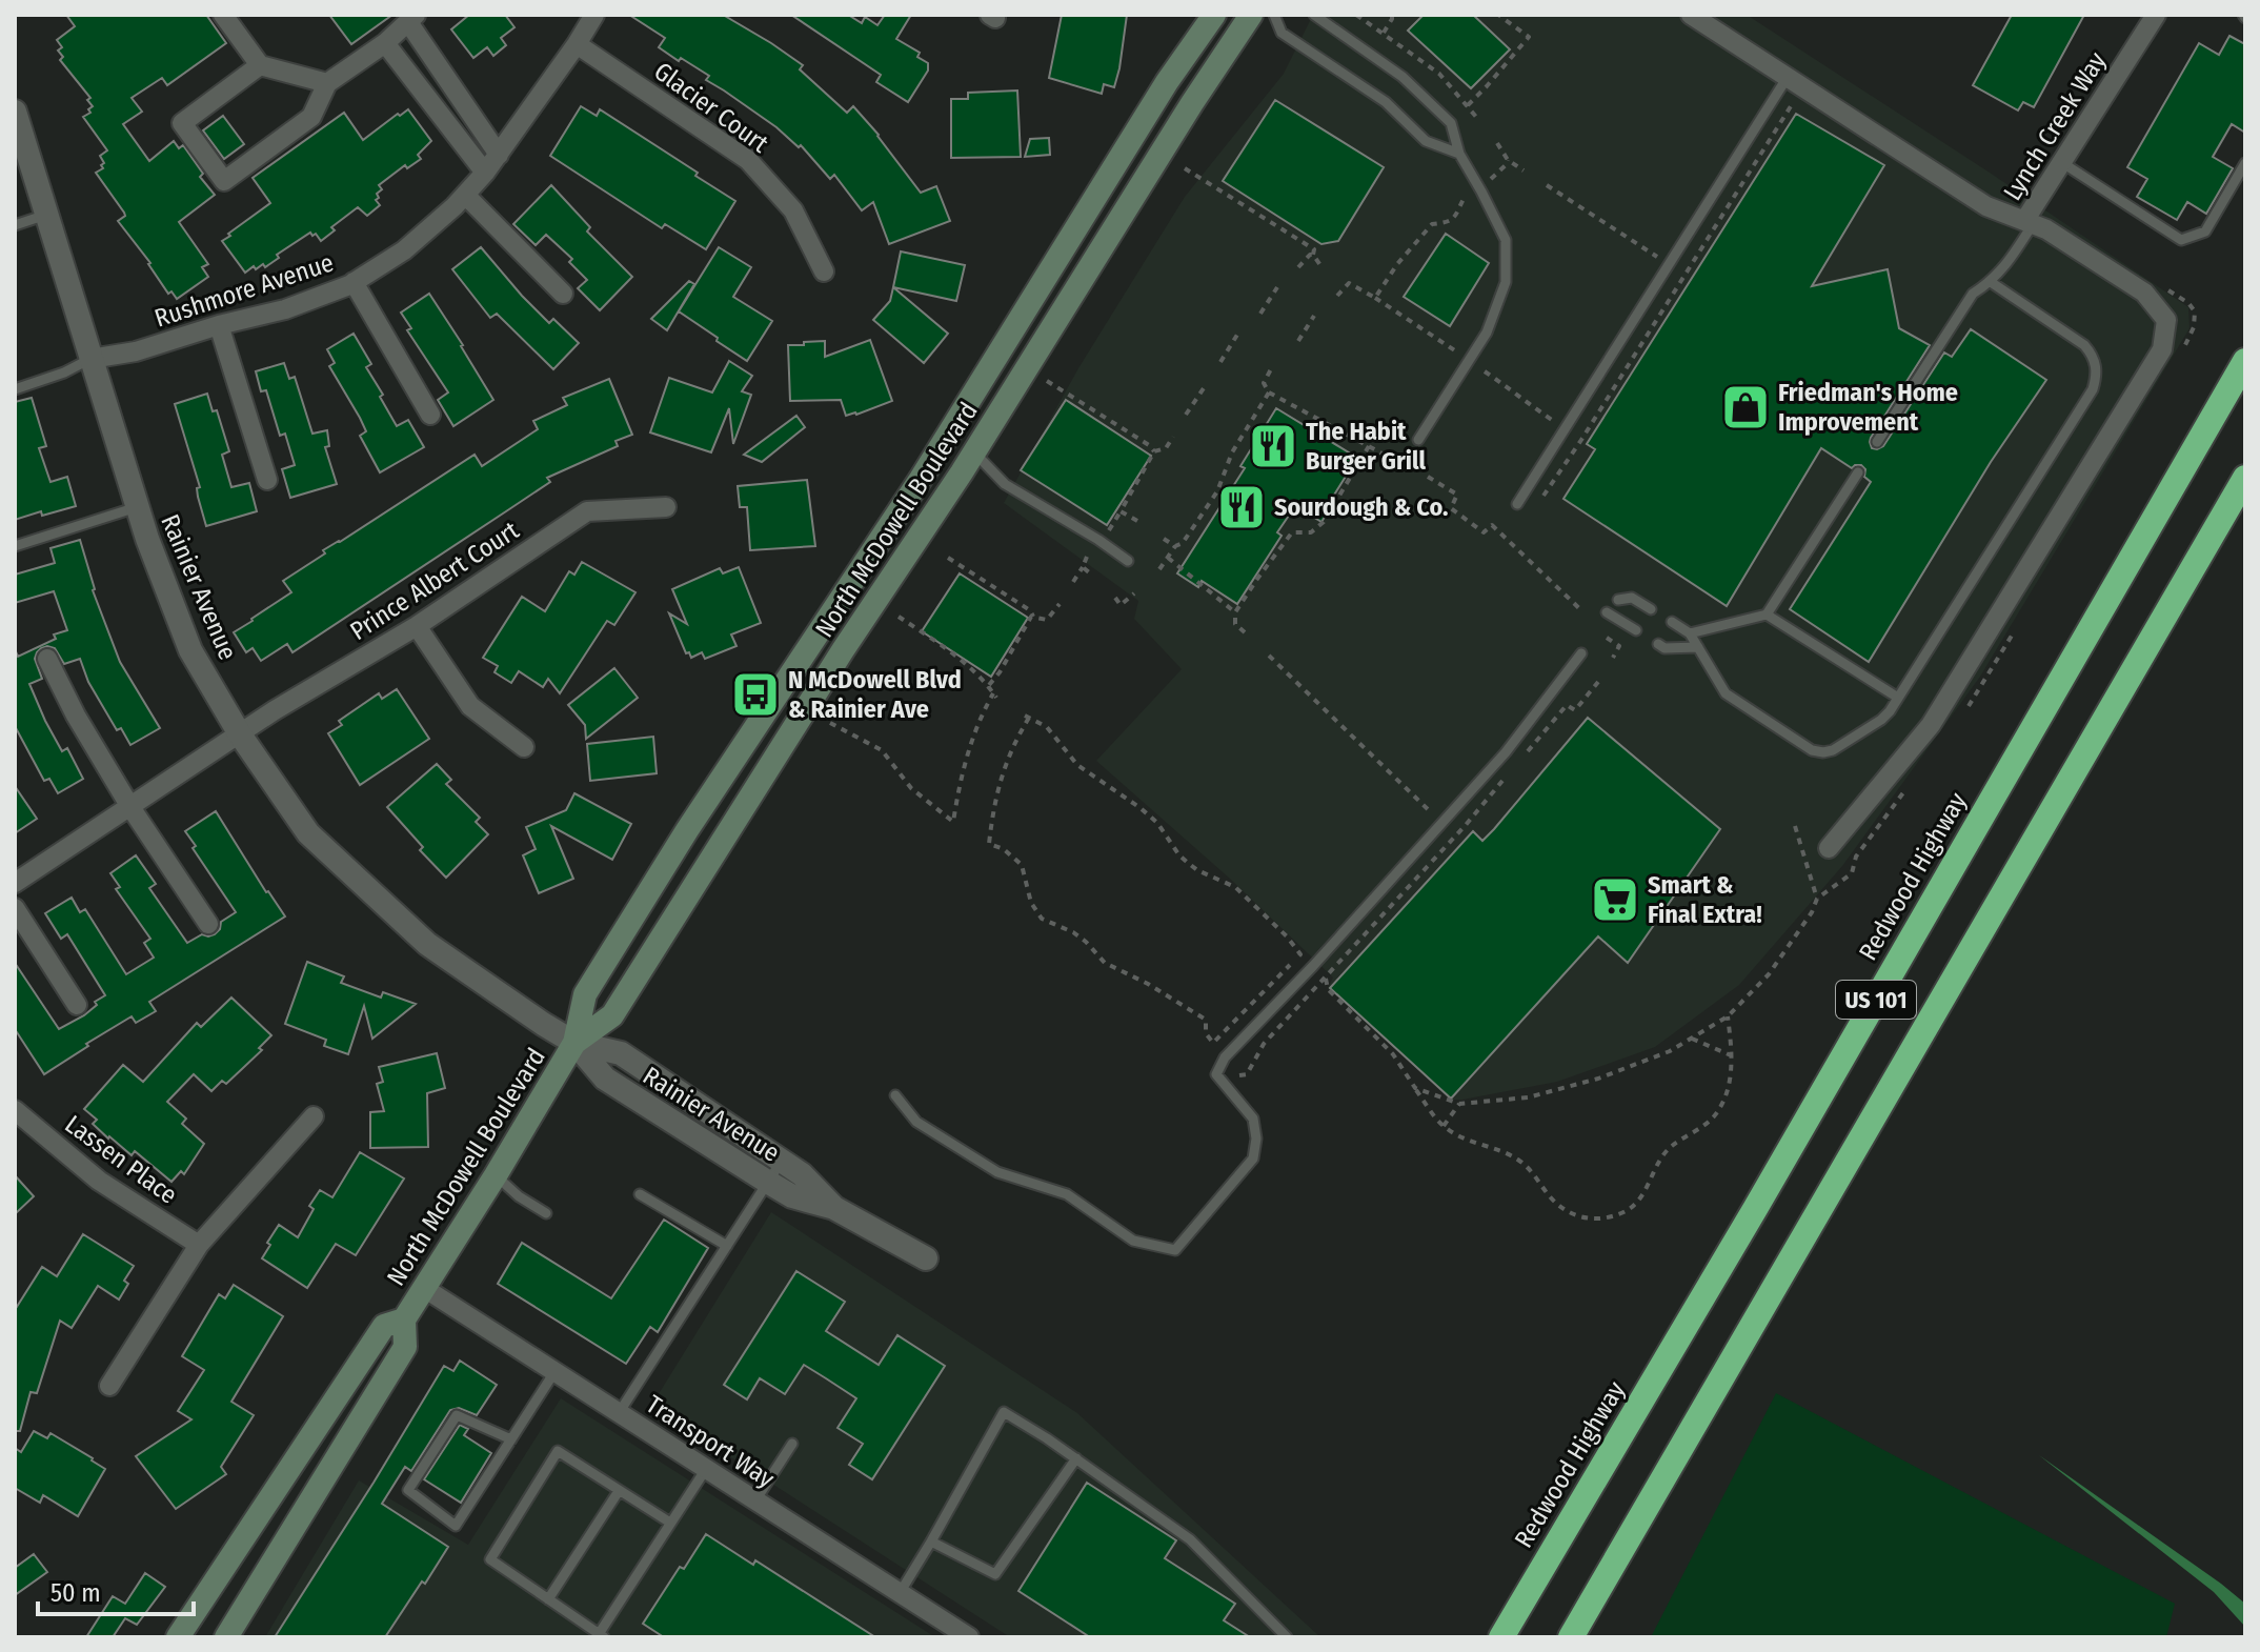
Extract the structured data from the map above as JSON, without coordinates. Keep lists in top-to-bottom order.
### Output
{
  "streets": {
    "highway": ["Redwood Highway", "US 101"],
    "main road": ["North McDowell Boulevard"],
    "street": [
      "Glacier Court",
      "Lynch Creek Way",
      "Rushmore Avenue",
      "Prince Albert Court",
      "Rainier Avenue",
      "Lassen Place",
      "Transport Way"
    ]
  },
  "crossings": [
    ["Glacier Court", "Rushmore Avenue"],
    ["Rushmore Avenue", "Rainier Avenue"],
    ["North McDowell Boulevard", "Rainier Avenue"],
    ["North McDowell Boulevard", "Transport Way"],
    ["Prince Albert Court", "Rainier Avenue"]
  ],
  "places": {
    "shop": ["Friedman's Home Improvement"],
    "restaurant": ["The Habit Burger Grill", "Sourdough & Co."],
    "bus stop": ["N McDowell Blvd & Rainier Ave"],
    "supermarket": ["Smart & Final Extra!"]
  },
  "scale_bar": "50 m"
}
